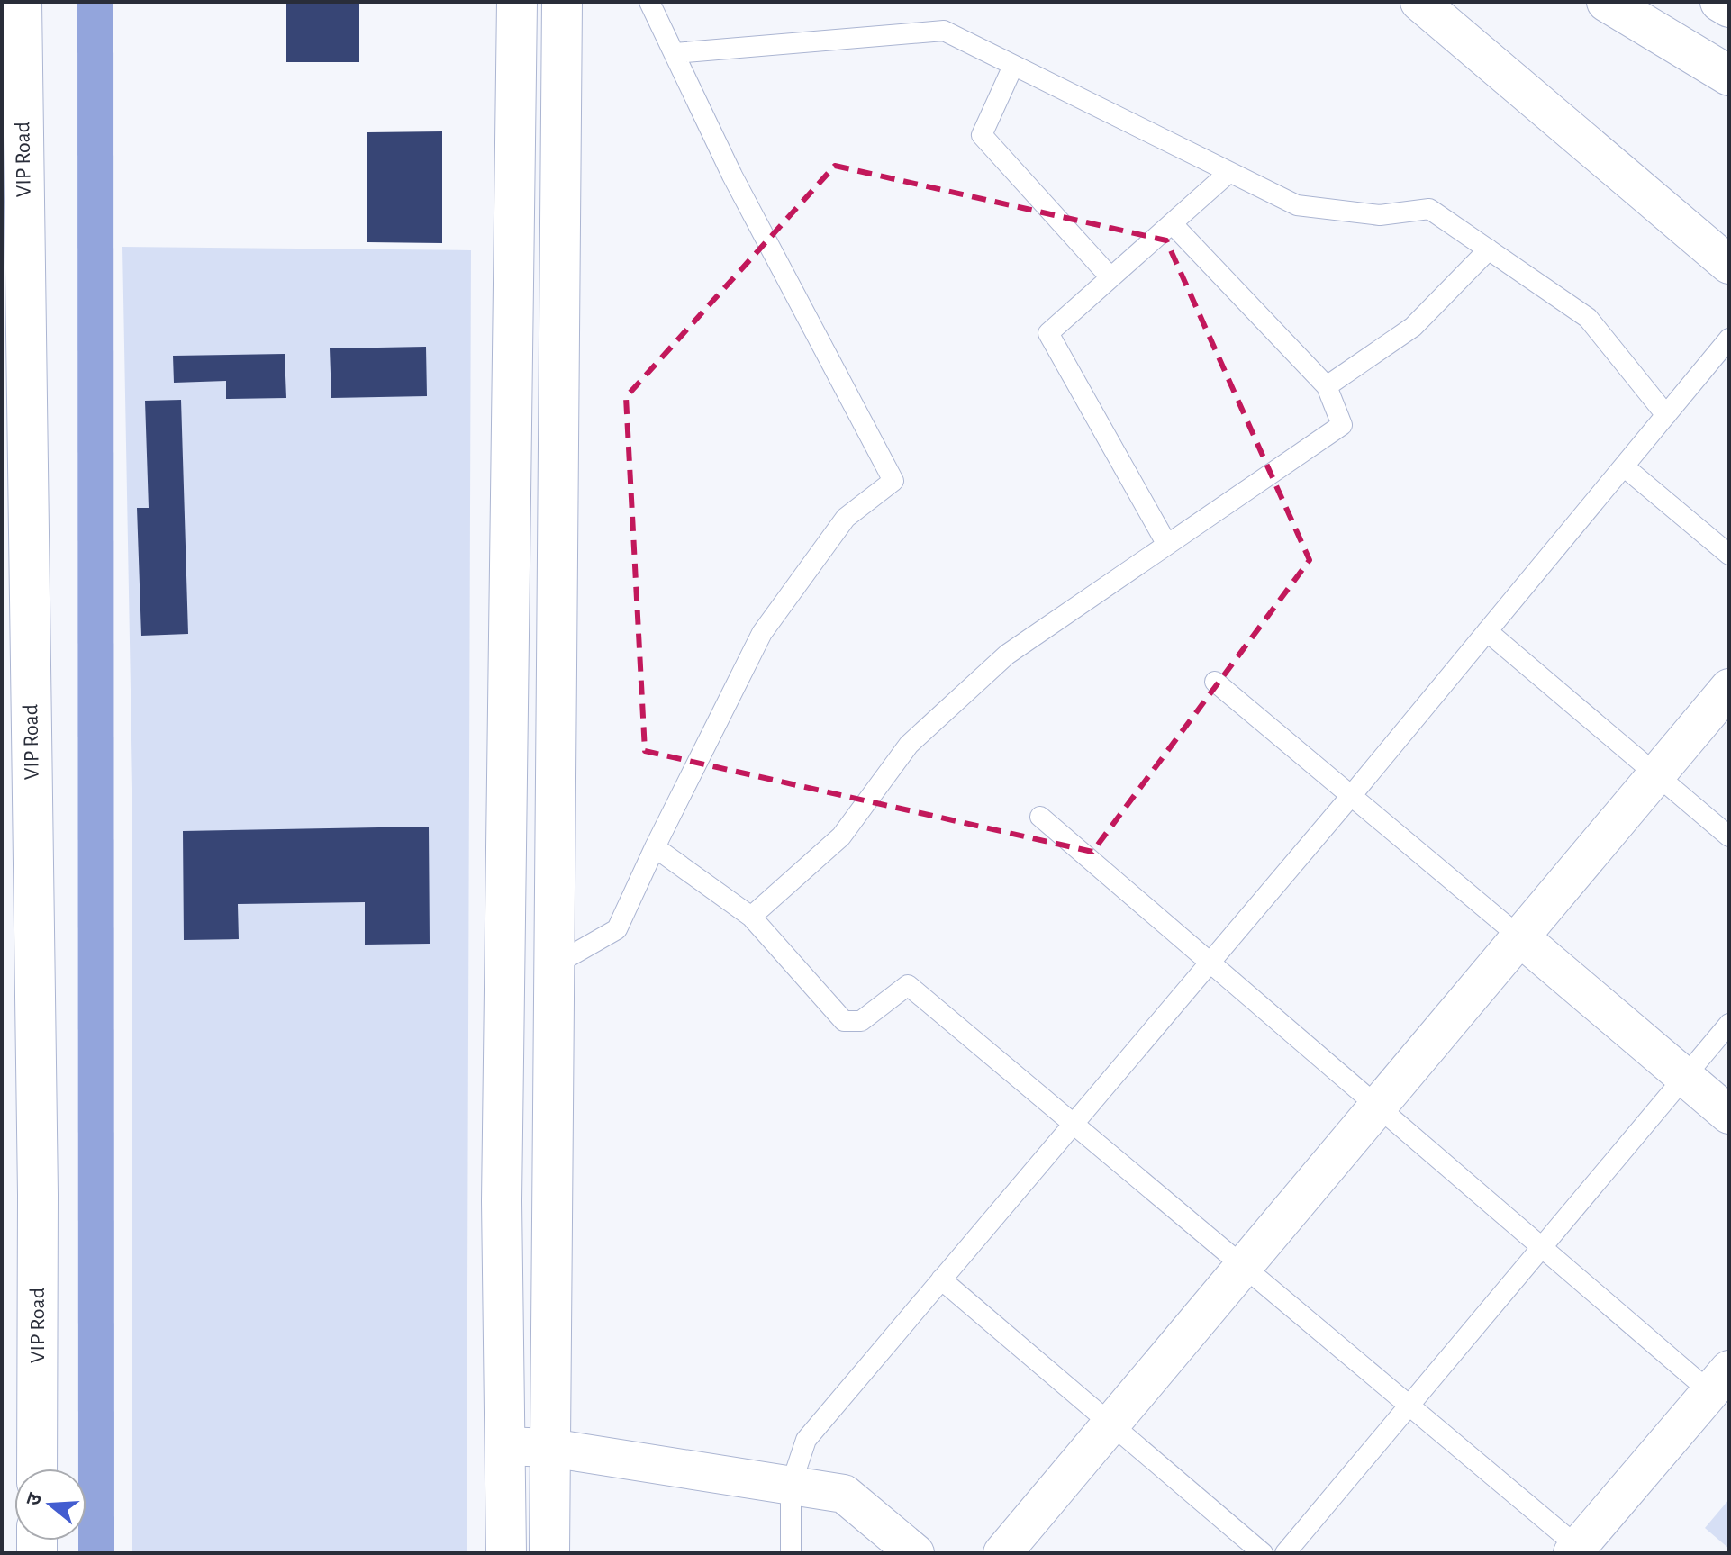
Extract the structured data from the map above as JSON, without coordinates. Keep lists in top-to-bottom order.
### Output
{
  "streets": {
    "street": ["VIP Road"]
  },
  "north": "left"
}
